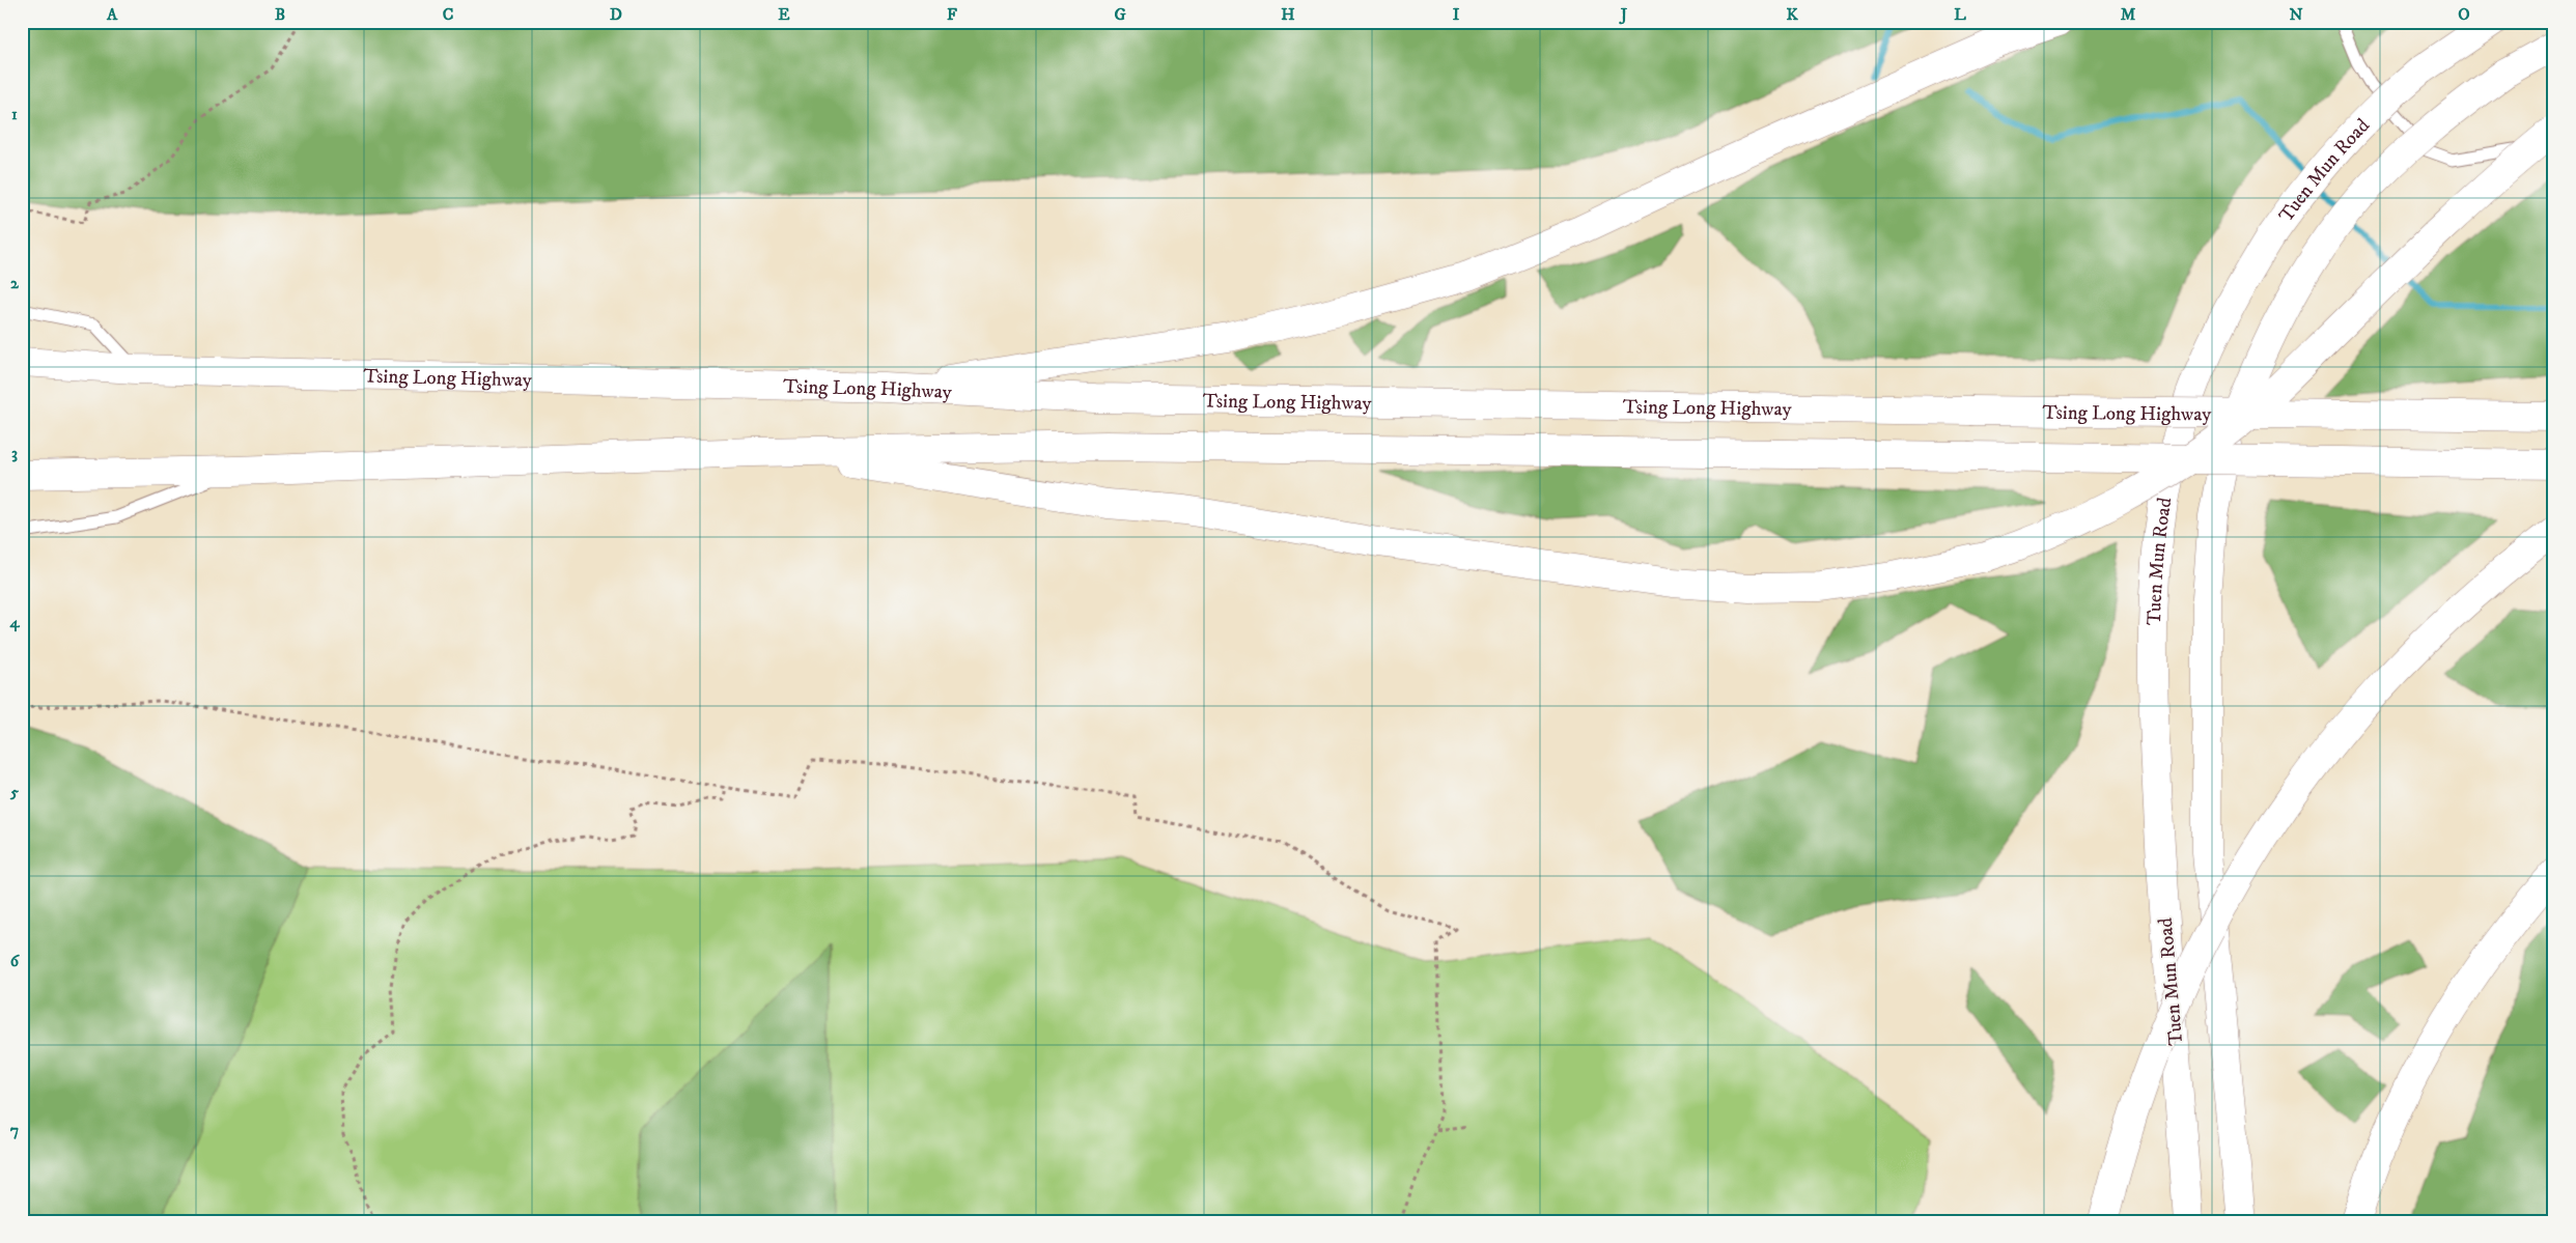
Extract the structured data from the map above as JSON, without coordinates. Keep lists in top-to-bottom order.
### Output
{
  "streets": {
    "highway": ["Tuen Mun Road", "Tsing Long Highway"]
  },
  "grid": {
    "columns": [
      "A",
      "B",
      "C",
      "D",
      "E",
      "F",
      "G",
      "H",
      "I",
      "J",
      "K",
      "L",
      "M",
      "N",
      "O"
    ],
    "rows": [
      "1",
      "2",
      "3",
      "4",
      "5",
      "6",
      "7"
    ]
  }
}
